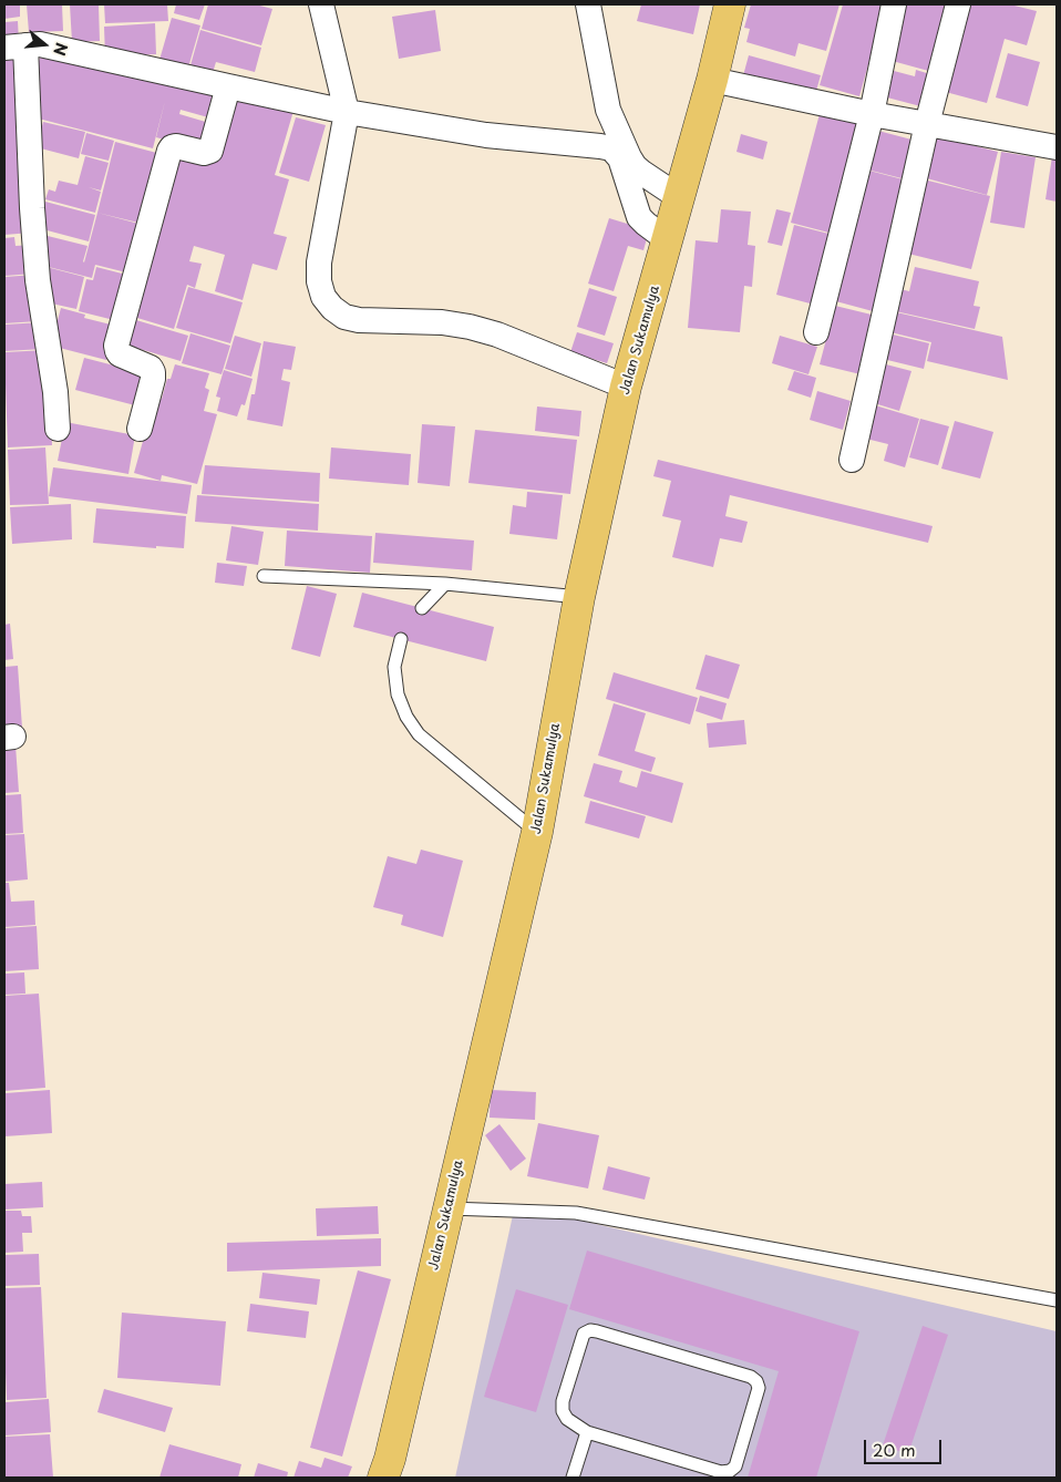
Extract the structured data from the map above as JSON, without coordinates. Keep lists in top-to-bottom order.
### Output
{
  "streets": {
    "main road": ["Jalan Sukamulya"]
  },
  "scale_bar": "20 m",
  "north": "right"
}
